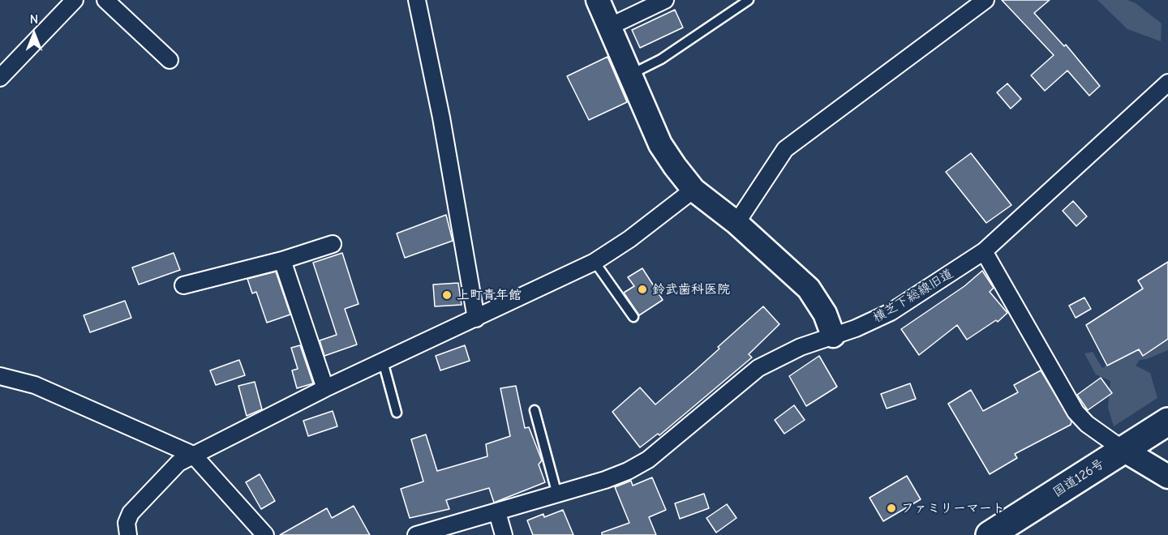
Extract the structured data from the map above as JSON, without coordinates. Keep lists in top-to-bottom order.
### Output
{
  "streets": {
    "highway": ["国道126号"],
    "street": ["横芝下総線旧道"]
  },
  "places": ["鈴武歯科医院", "上町青年館", "ファミリーマート"],
  "north": "top"
}
